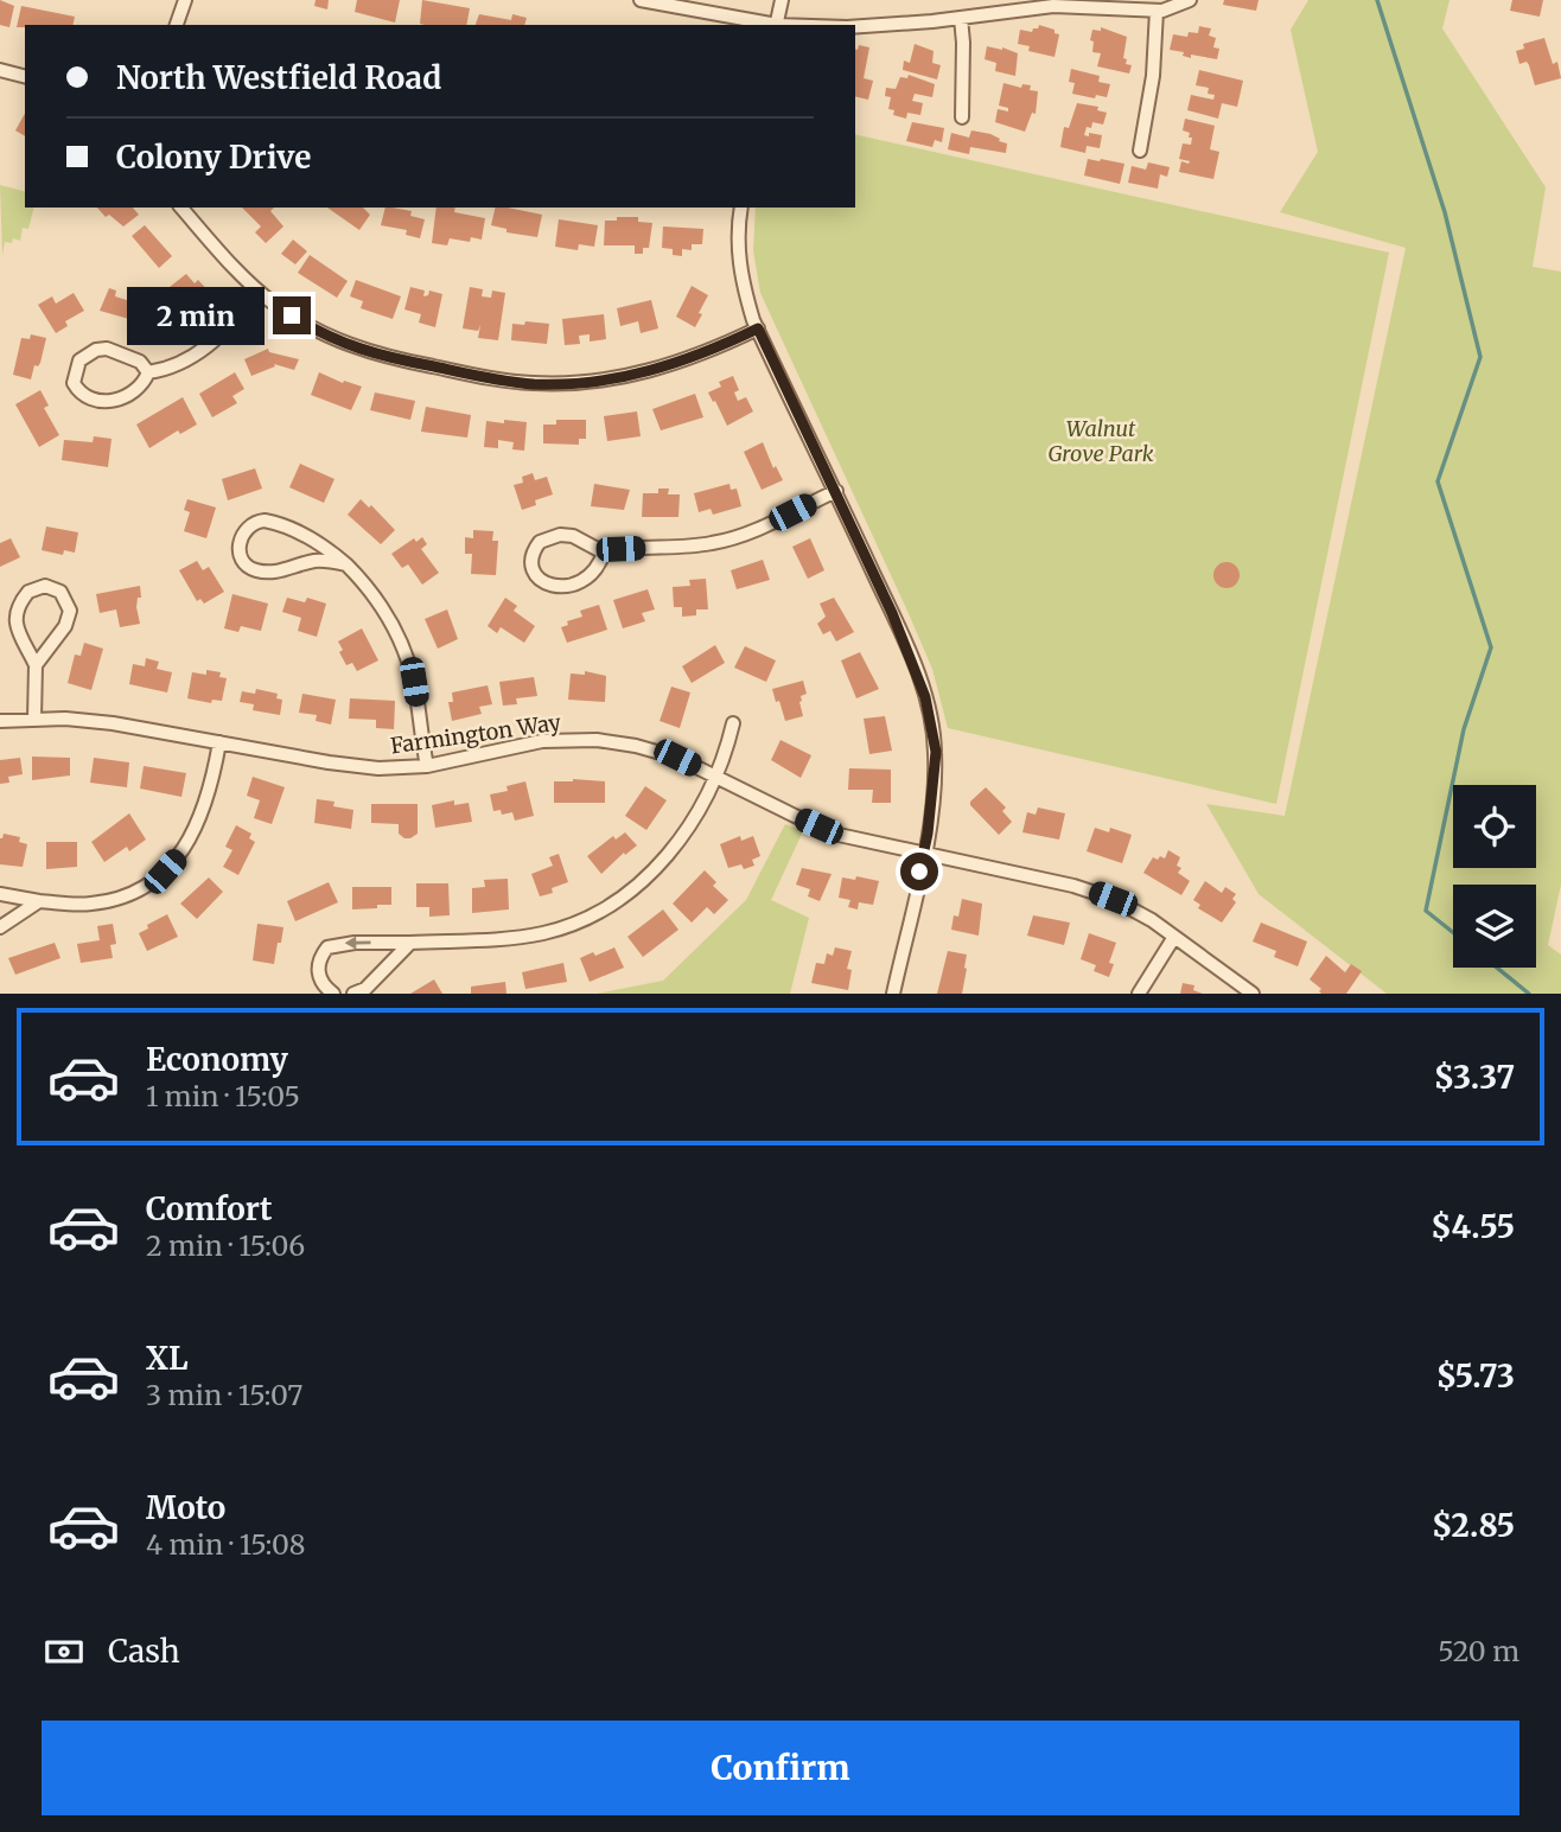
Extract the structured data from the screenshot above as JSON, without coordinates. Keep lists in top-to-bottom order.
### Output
{
  "streets": {
    "street": ["Farmington Way"]
  },
  "parks": ["Walnut Grove Park"],
  "page": {
    "banner": ["North Westfield Road", "Colony Drive"],
    "bubble": "2 min",
    "list": [
      {
        "name": "Economy",
        "note": "1 min · 15:05",
        "value": "$3.37"
      },
      {
        "name": "Comfort",
        "note": "2 min · 15:06",
        "value": "$4.55"
      },
      {
        "name": "XL",
        "note": "3 min · 15:07",
        "value": "$5.73"
      },
      {
        "name": "Moto",
        "note": "4 min · 15:08",
        "value": "$2.85"
      }
    ],
    "pay": ["Cash", "520 m"],
    "buttons": "Confirm"
  }
}
